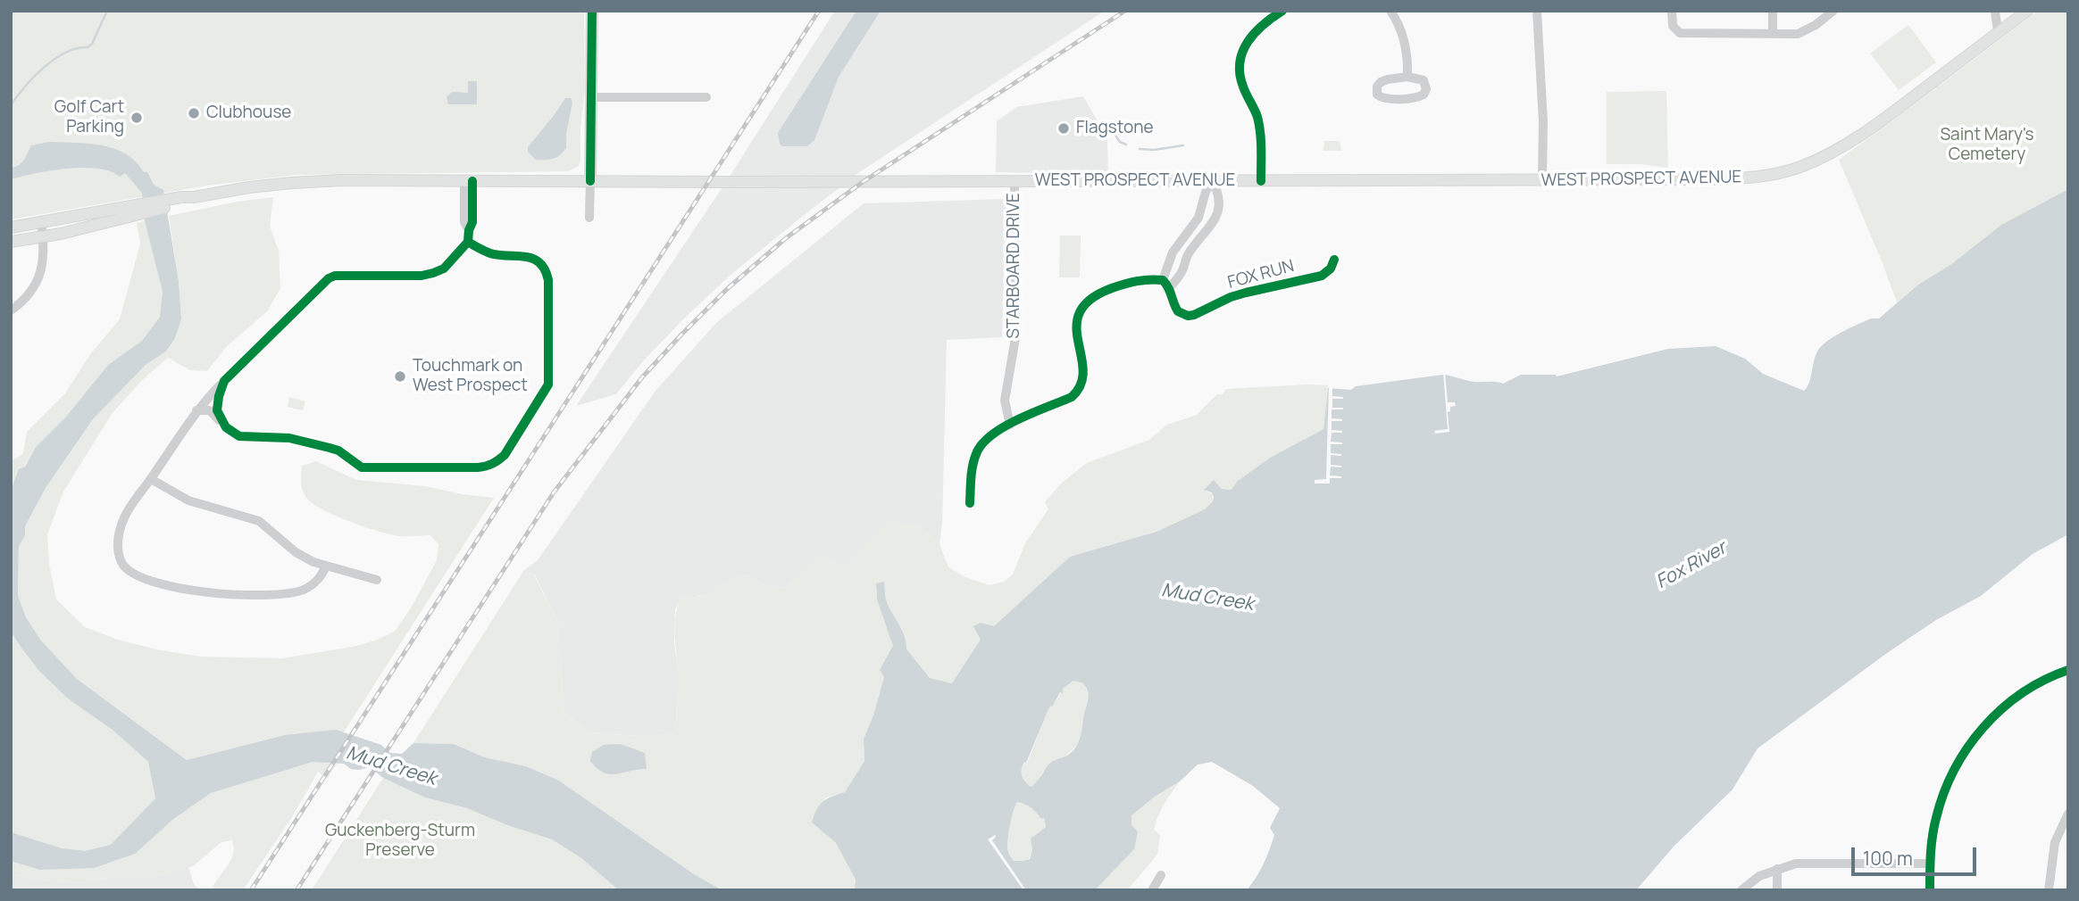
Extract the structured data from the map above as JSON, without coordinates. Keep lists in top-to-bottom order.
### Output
{
  "streets": {
    "main road": ["WEST PROSPECT AVENUE"],
    "street": ["STARBOARD DRIVE", "FOX RUN"]
  },
  "crossings": [
    ["WEST PROSPECT AVENUE", "STARBOARD DRIVE"]
  ],
  "water": ["Fox River", "Mud Creek"],
  "parks": ["Saint Mary's Cemetery", "Guckenberg-Sturm Preserve"],
  "places": [
    "Clubhouse",
    "Golf Cart Parking",
    "Flagstone",
    "Touchmark on West Prospect"
  ],
  "scale_bar": "100 m"
}
